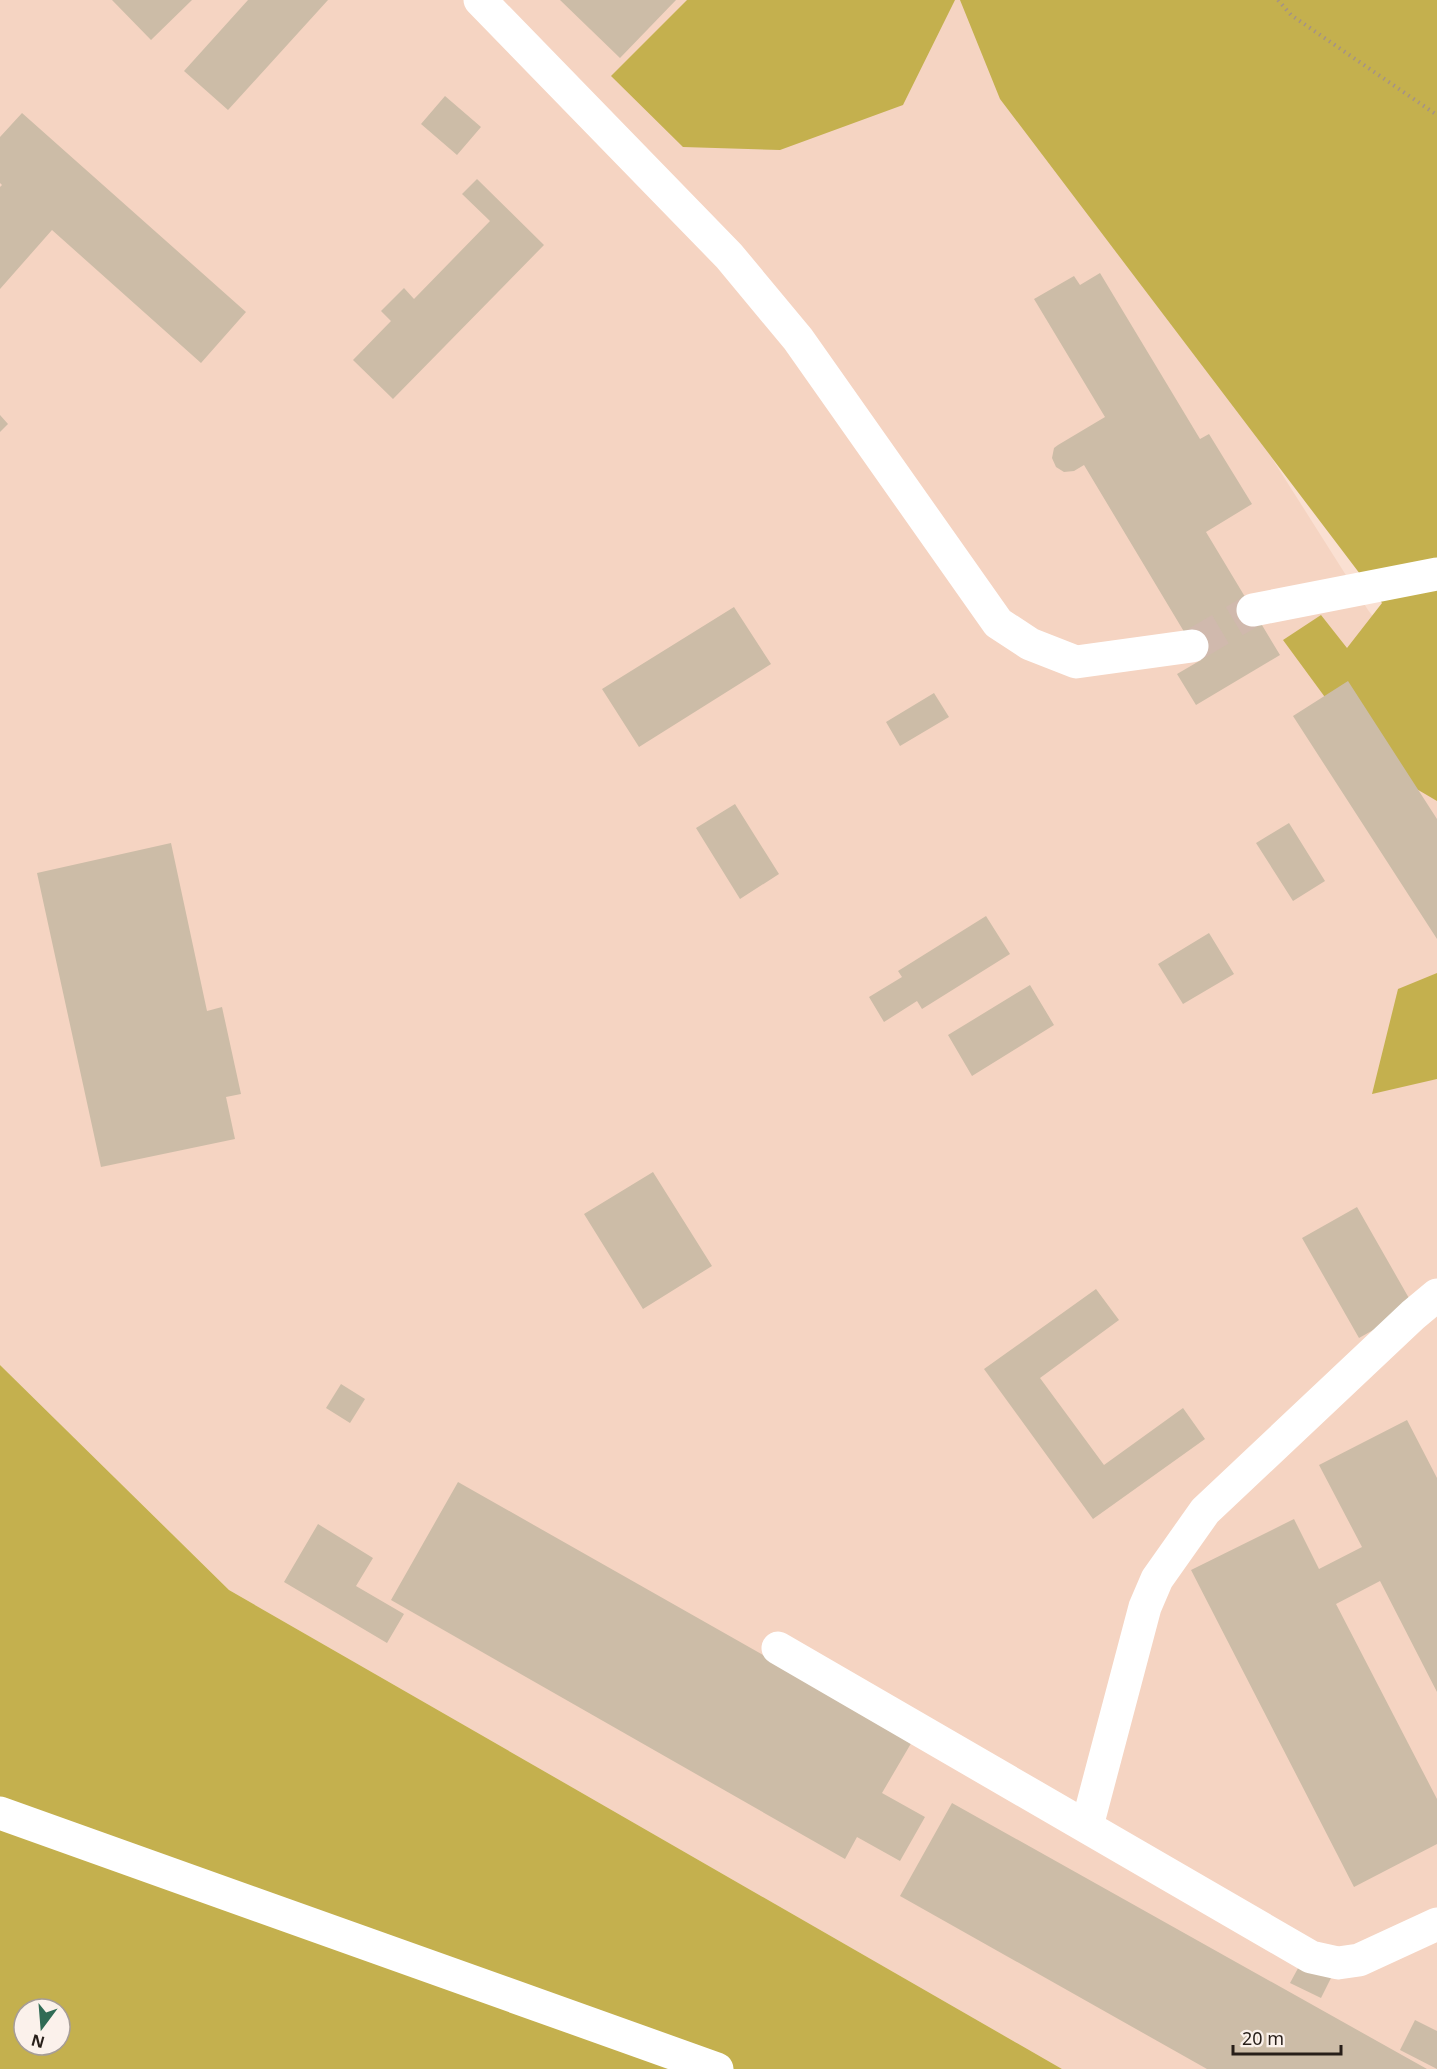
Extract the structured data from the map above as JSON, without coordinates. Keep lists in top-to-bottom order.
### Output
{
  "scale_bar": "20 m",
  "north": "bottom"
}
